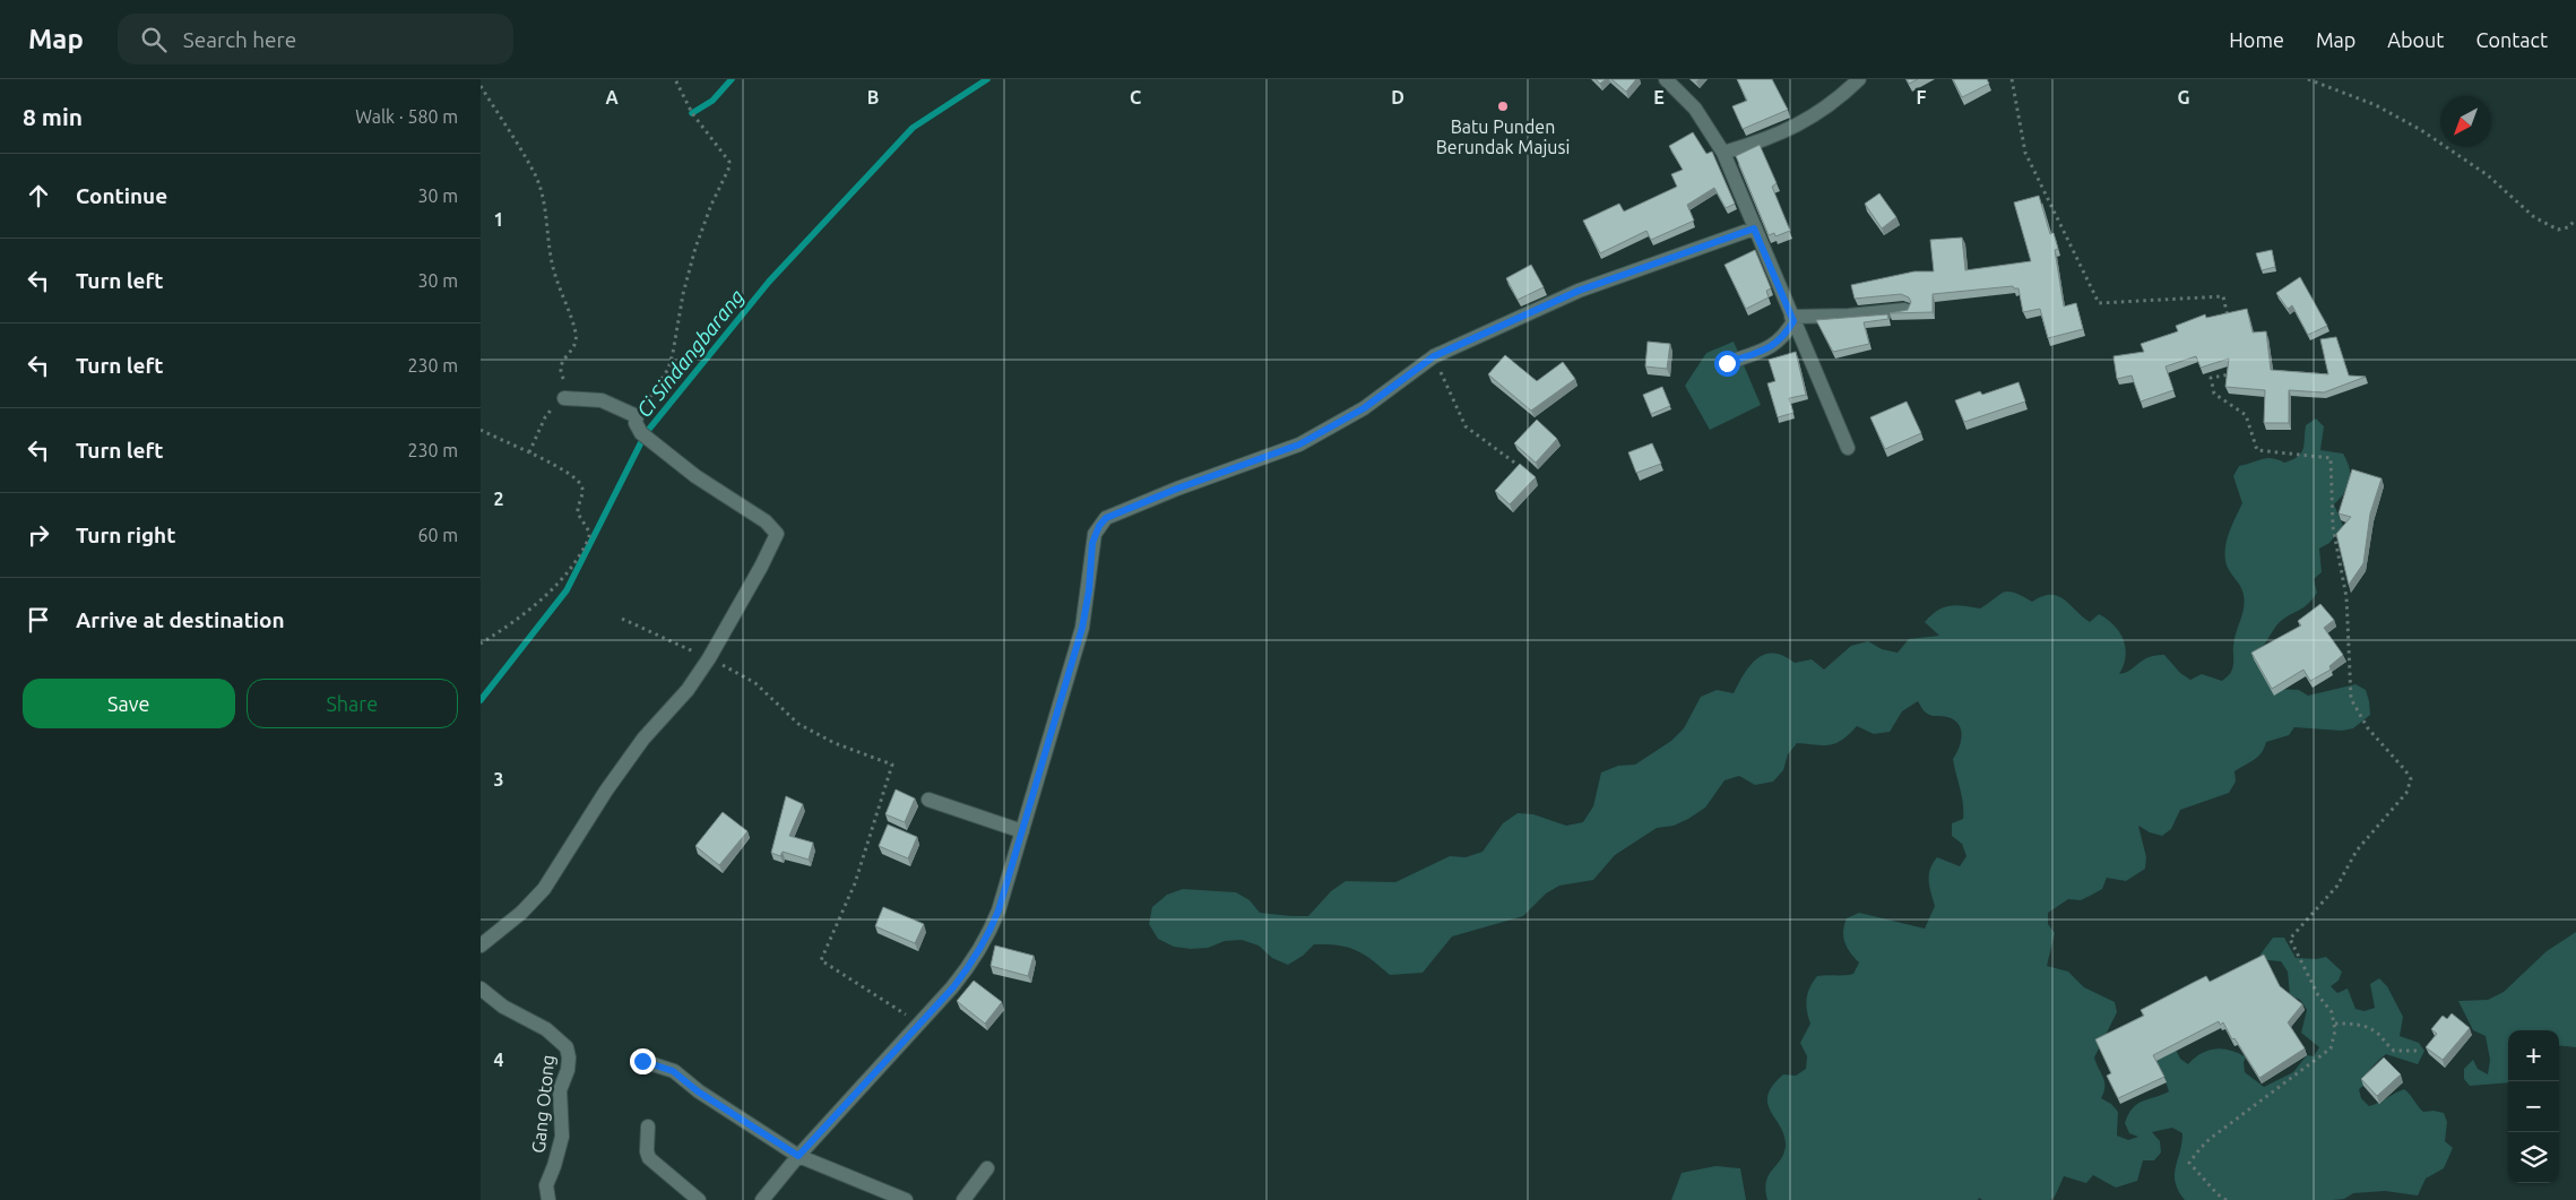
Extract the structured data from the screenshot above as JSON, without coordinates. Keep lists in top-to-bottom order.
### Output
{
  "streets": {
    "street": ["Gang Otong"]
  },
  "water": ["Ci Sindangbarang"],
  "places": ["Batu Punden Berundak Majusi"],
  "north": "bottom left",
  "page": {
    "header": "Map",
    "search": "Search here",
    "nav": [
      "Home",
      "Map",
      "About",
      "Contact"
    ],
    "heading": ["8 min", "Walk · 580 m"],
    "list": [
      ["Continue", "30 m"],
      ["Turn left", "30 m"],
      ["Turn left", "230 m"],
      ["Turn left", "230 m"],
      ["Turn right", "60 m"],
      "Arrive at destination"
    ],
    "buttons": ["Save", "Share"],
    "map_buttons": ["+", "−"]
  },
  "grid": {
    "columns": [
      "A",
      "B",
      "C",
      "D",
      "E",
      "F",
      "G"
    ],
    "rows": [
      "1",
      "2",
      "3",
      "4"
    ]
  }
}
